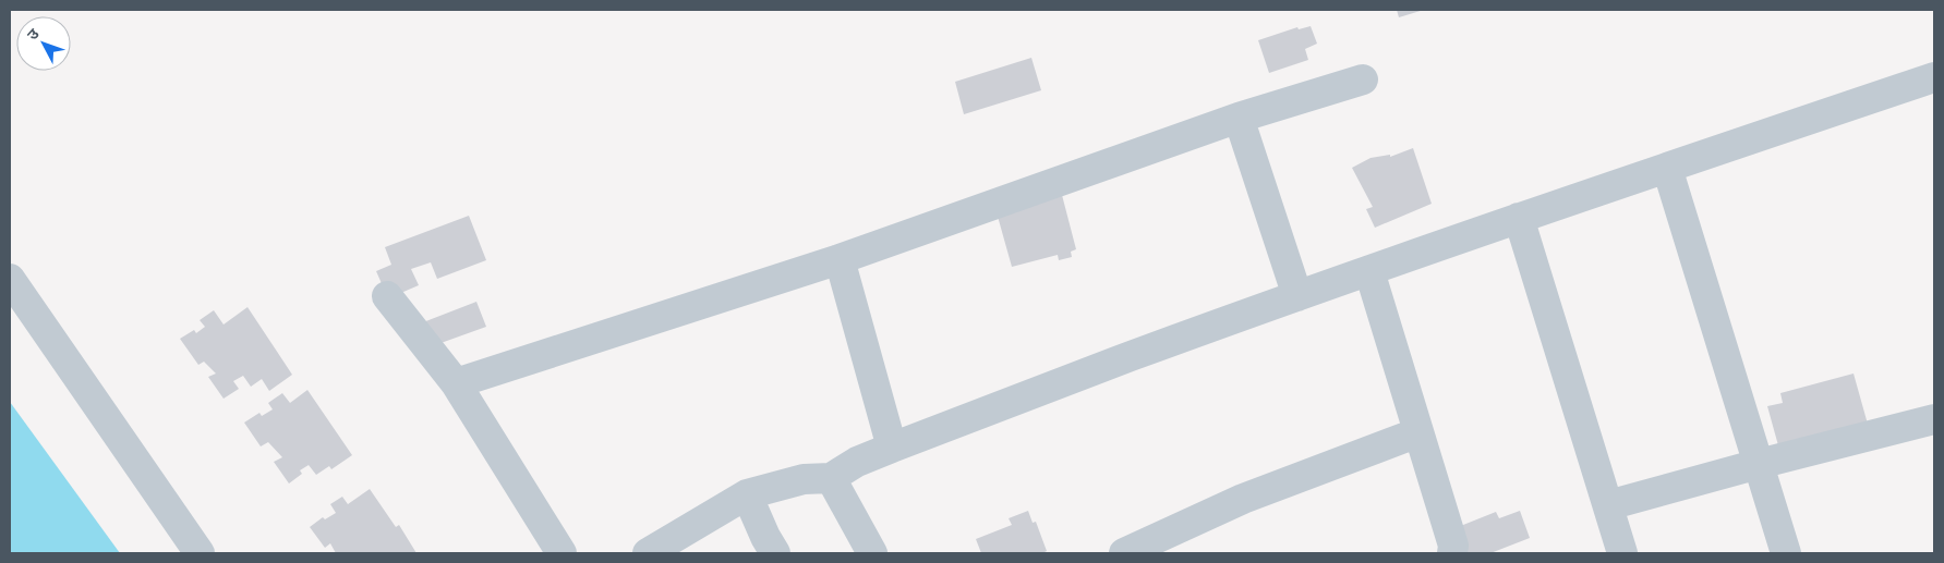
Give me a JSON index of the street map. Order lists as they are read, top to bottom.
{
  "north": "top left"
}
